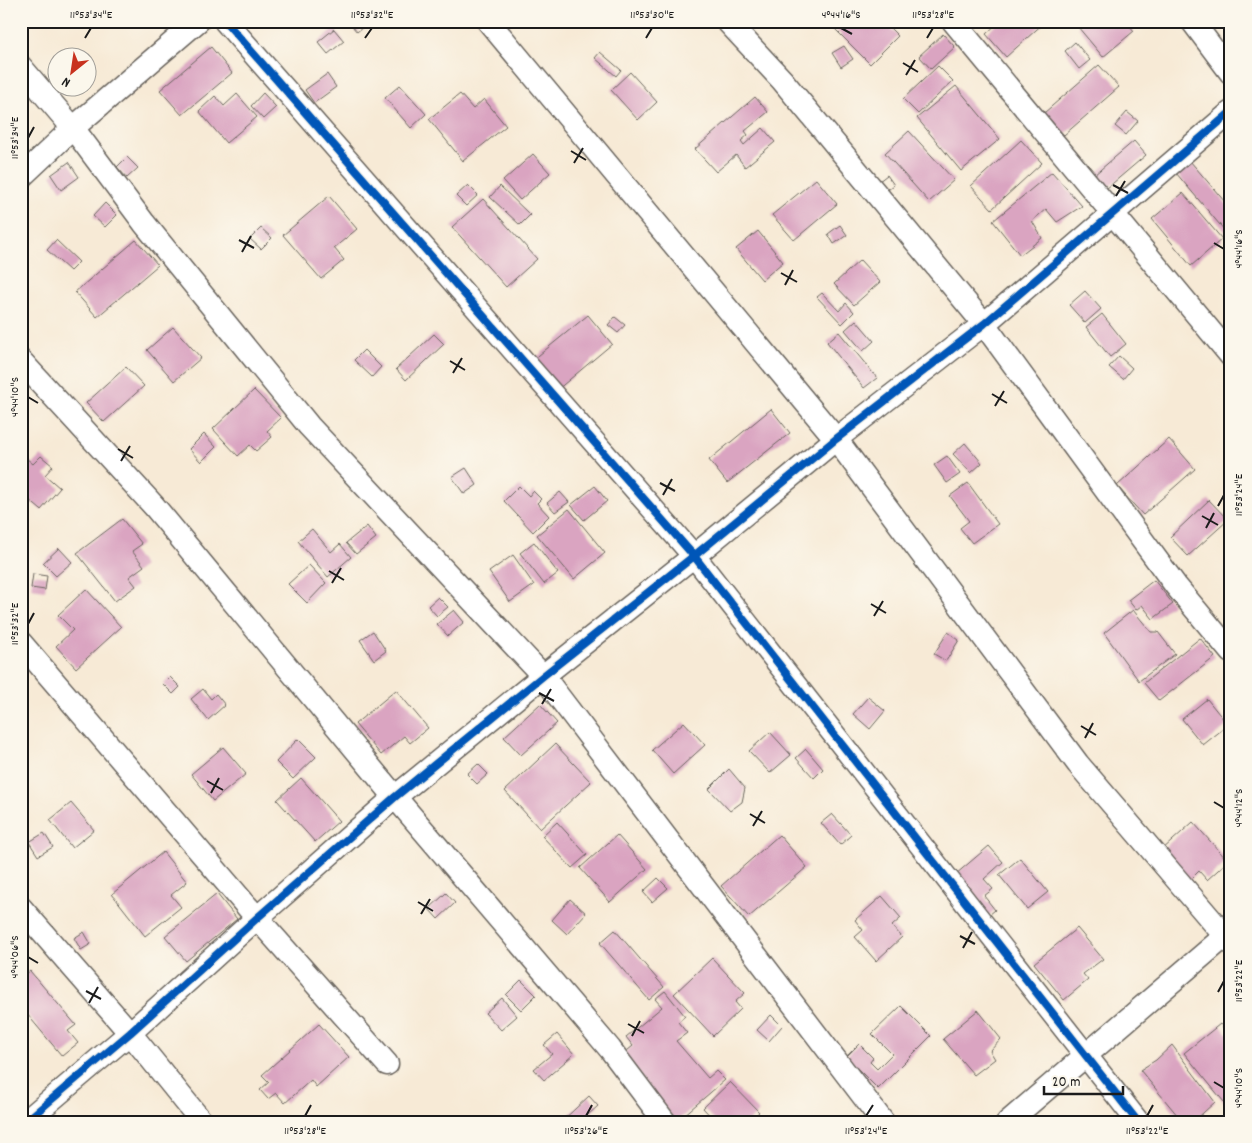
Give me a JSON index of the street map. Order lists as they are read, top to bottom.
{
  "scale_bar": "20 m",
  "north": "bottom left",
  "coordinates": [
    "11°53'34\"E",
    "11°53'32\"E",
    "11°53'30\"E",
    "4°44'16\"S",
    "11°53'28\"E",
    "4°44'10\"S",
    "11°53'24\"E",
    "4°44'12\"S",
    "4°44'06\"S",
    "11°53'22\"E",
    "11°53'26\"E"
  ]
}
